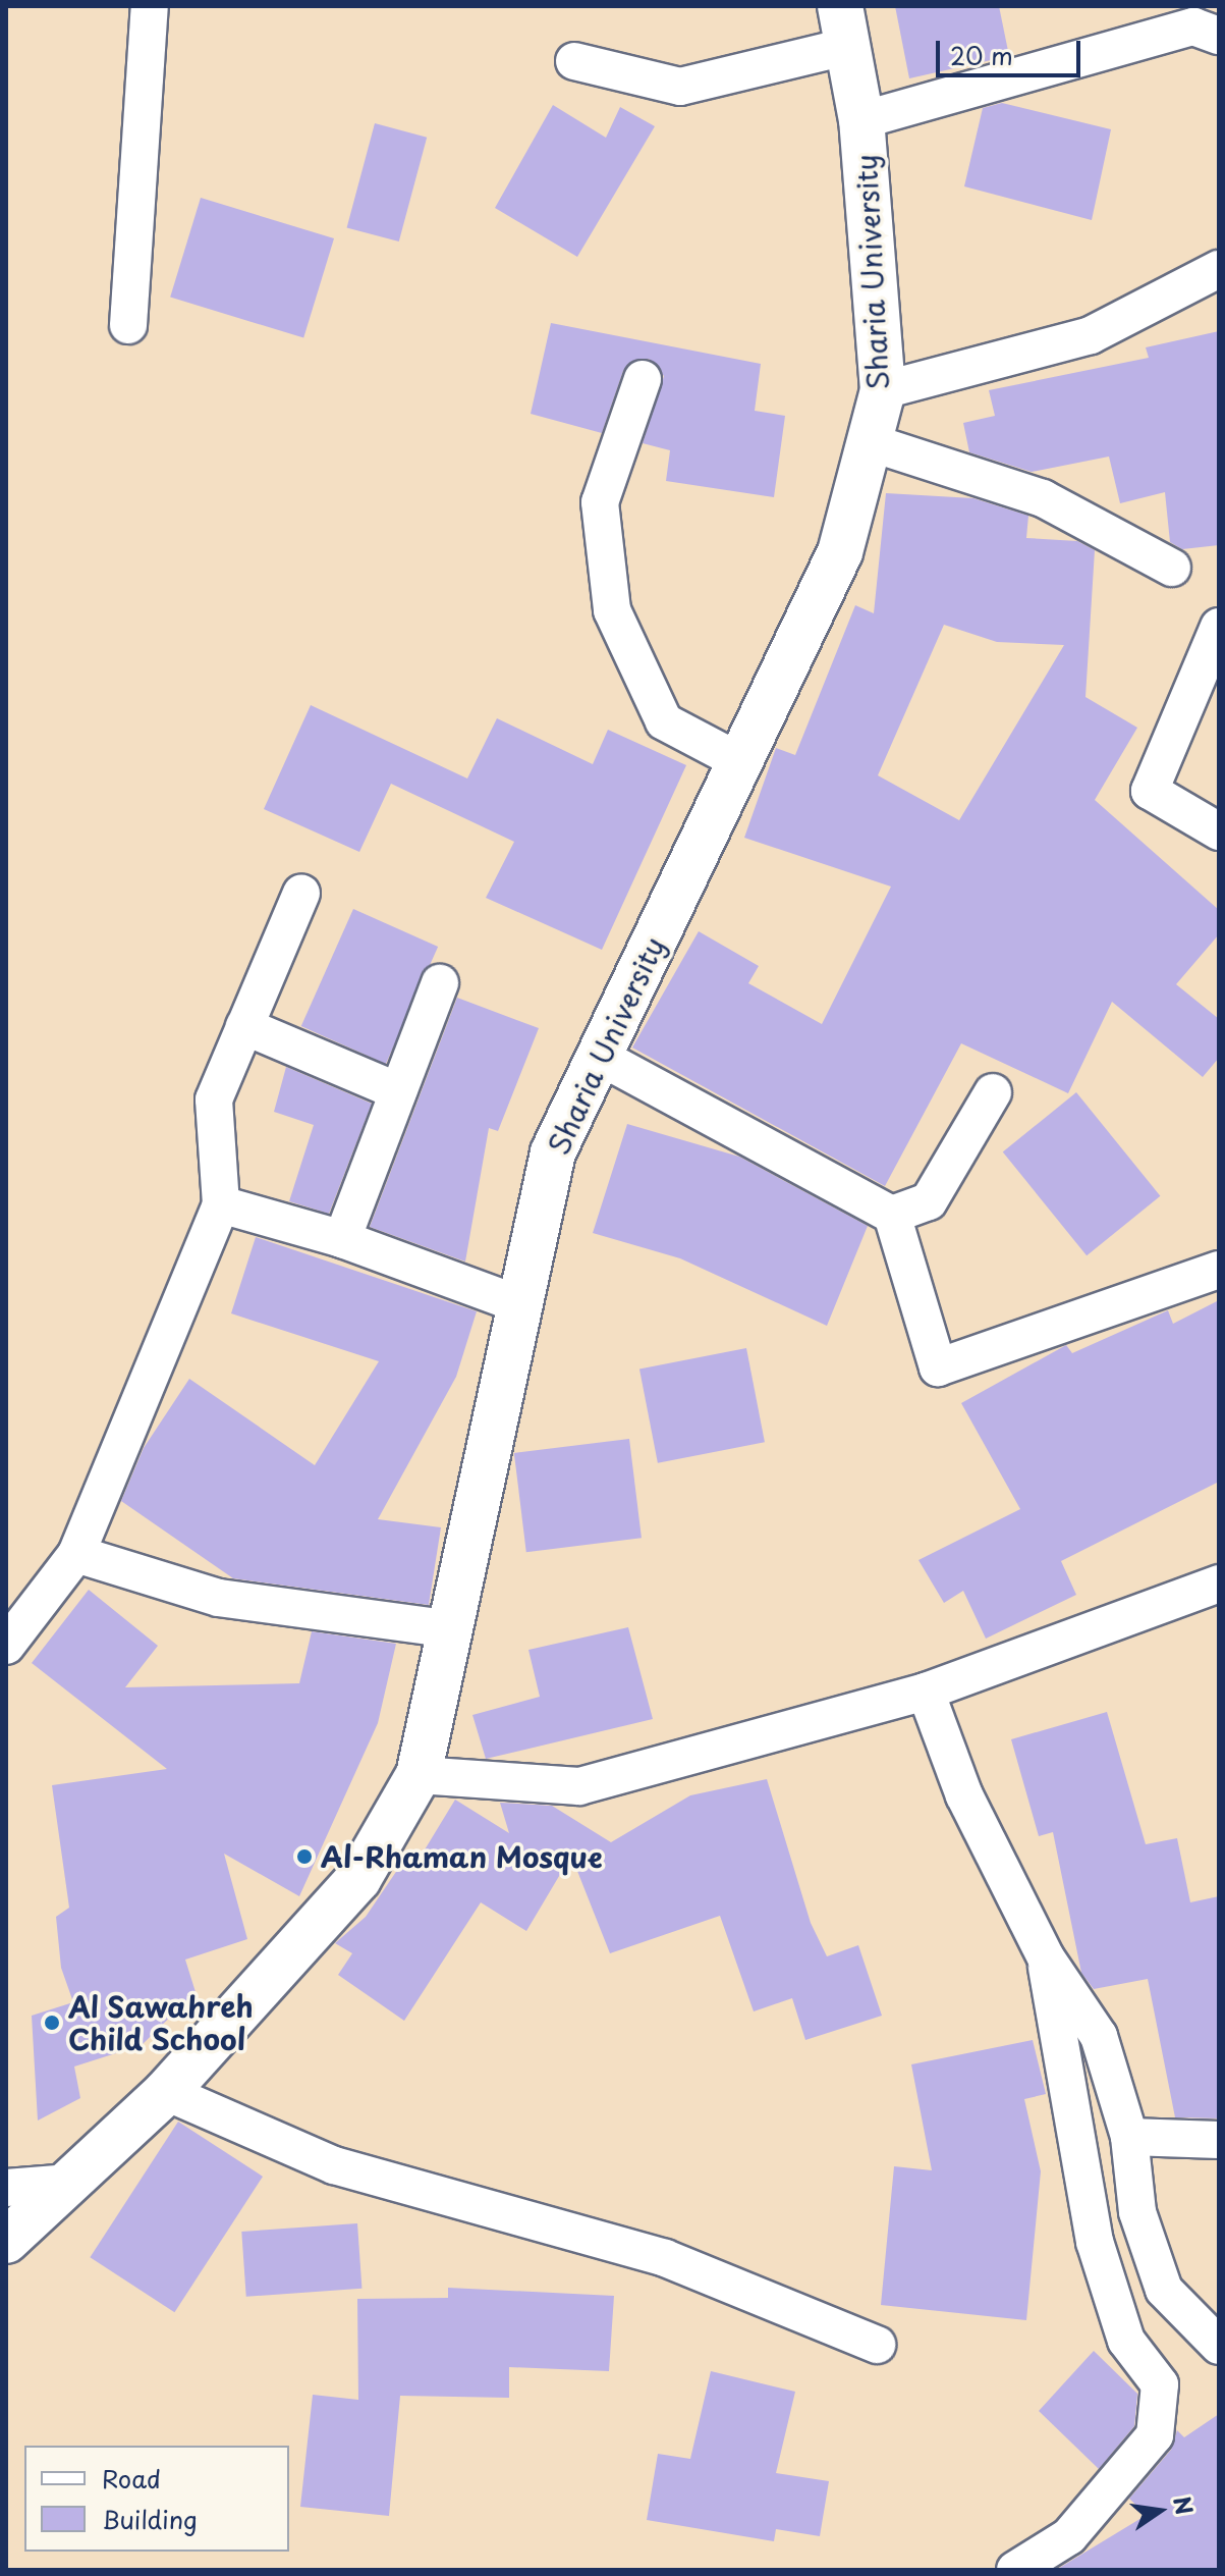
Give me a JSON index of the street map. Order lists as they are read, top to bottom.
{
  "streets": {
    "main road": ["Sharia University"]
  },
  "places": ["Al-Rhaman Mosque", "Al Sawahreh Child School"],
  "legend": ["Road", "Building"],
  "scale_bar": "20 m",
  "north": "right"
}
